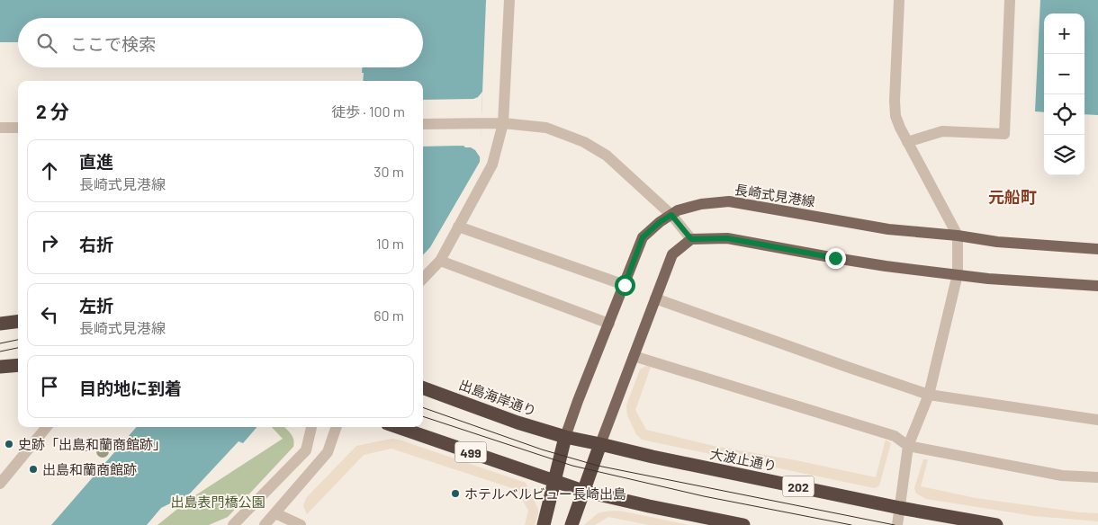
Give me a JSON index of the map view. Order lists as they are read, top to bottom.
{
  "streets": {
    "highway": [
      "出島海岸通り",
      "499",
      "大波止通り",
      "202"
    ],
    "main road": ["長崎式見港線"]
  },
  "crossings": [
    ["長崎式見港線", "出島海岸通り"],
    ["長崎式見港線", "大波止通り"],
    ["出島海岸通り", "大波止通り"]
  ],
  "districts": ["元船町"],
  "parks": ["出島表門橋公園"],
  "places": ["史跡「出島和蘭商館跡」", "出島和蘭商館跡", "ホテルベルビュー長崎出島"],
  "page": {
    "map_buttons": ["+", "−"],
    "search": "ここで検索",
    "heading": ["2 分", "徒歩 · 100 m"],
    "list": [
      ["直進", "長崎式見港線", "30 m"],
      ["右折", "10 m"],
      ["左折", "長崎式見港線", "60 m"],
      "目的地に到着"
    ]
  }
}
